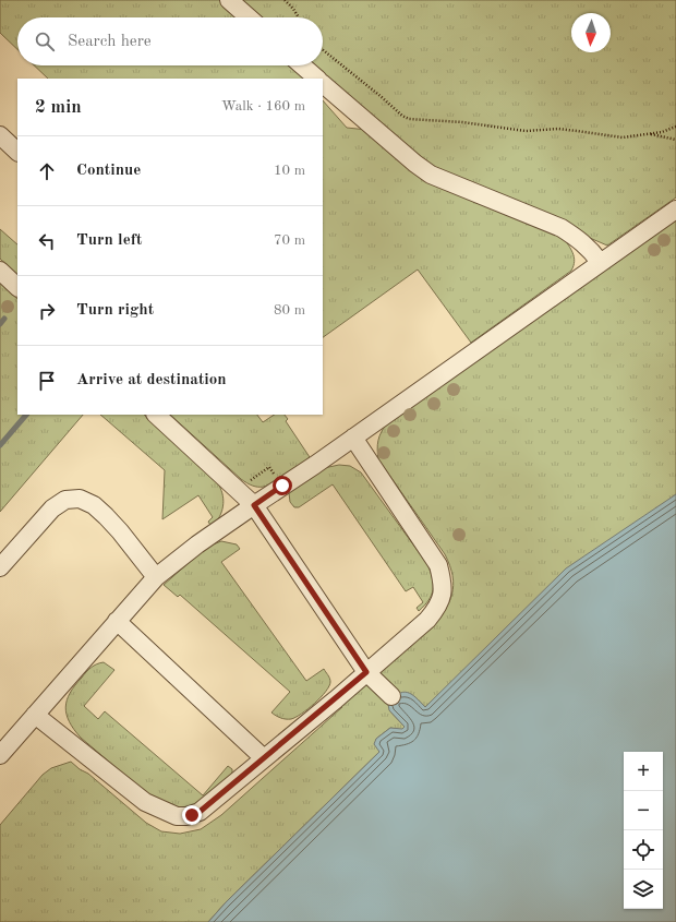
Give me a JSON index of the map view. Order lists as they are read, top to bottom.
{
  "north": "bottom",
  "page": {
    "search": "Search here",
    "heading": ["2 min", "Walk · 160 m"],
    "list": [
      ["Continue", "10 m"],
      ["Turn left", "70 m"],
      ["Turn right", "80 m"],
      "Arrive at destination"
    ],
    "map_buttons": ["+", "−"]
  }
}
